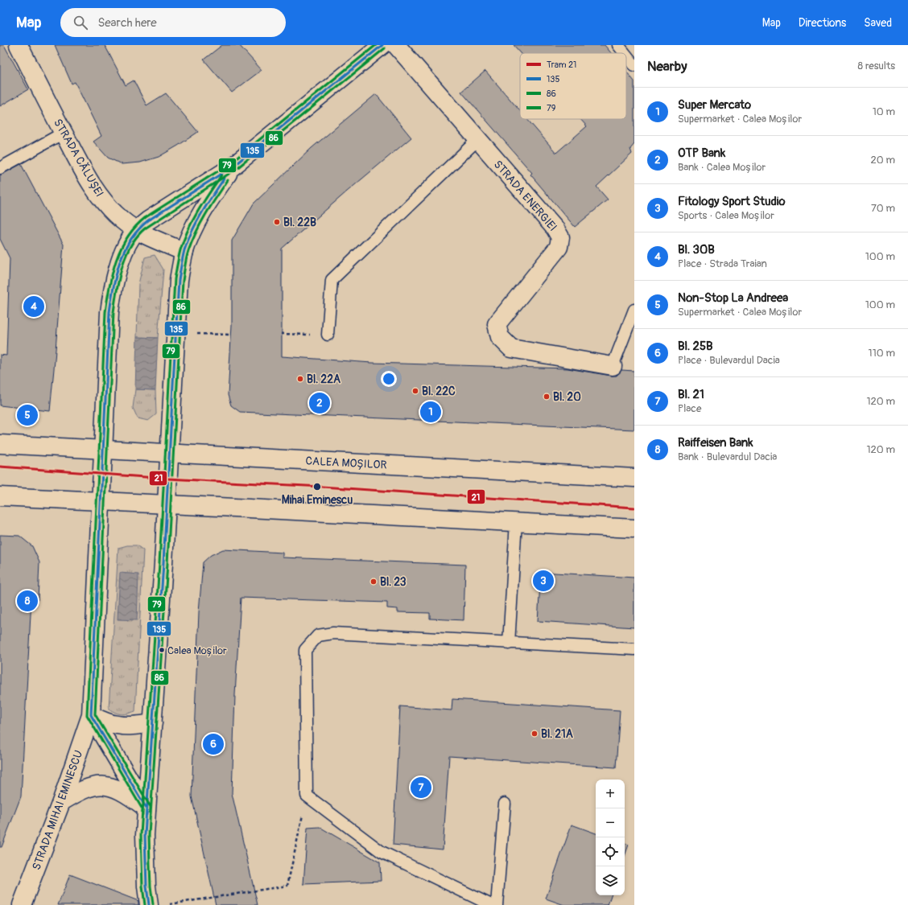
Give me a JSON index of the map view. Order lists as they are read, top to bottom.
{
  "streets": {
    "main road": [
      "STRADA CĂLUȘEI",
      "STRADA ENERGIEI",
      "CALEA MOȘILOR",
      "STRADA MIHAI EMINESCU"
    ]
  },
  "crossings": [
    ["STRADA CĂLUȘEI", "STRADA MIHAI EMINESCU"],
    ["CALEA MOȘILOR", "STRADA MIHAI EMINESCU"]
  ],
  "places": [
    "Bl. 22B",
    "Bl. 22A",
    "Bl. 22C",
    "Bl. 20",
    "Mihai Eminescu",
    "Bl. 23",
    "Calea Moșilor",
    "Bl. 21A"
  ],
  "lines": [
    "transit line 135",
    "transit line 79",
    "transit line 86",
    "tram line 21"
  ],
  "legend": [
    "Tram 21",
    "135",
    "86",
    "79"
  ],
  "page": {
    "header": "Map",
    "search": "Search here",
    "nav": ["Map", "Directions", "Saved"],
    "heading": ["Nearby", "8 results"],
    "list": [
      {
        "mark": "1",
        "name": "Super Mercato",
        "note": "Supermarket · Calea Moșilor",
        "value": "10 m"
      },
      {
        "mark": "2",
        "name": "OTP Bank",
        "note": "Bank · Calea Moșilor",
        "value": "20 m"
      },
      {
        "mark": "3",
        "name": "Fitology Sport Studio",
        "note": "Sports · Calea Moșilor",
        "value": "70 m"
      },
      {
        "mark": "4",
        "name": "Bl. 30B",
        "note": "Place · Strada Traian",
        "value": "100 m"
      },
      {
        "mark": "5",
        "name": "Non-Stop La Andreea",
        "note": "Supermarket · Calea Moșilor",
        "value": "100 m"
      },
      {
        "mark": "6",
        "name": "Bl. 25B",
        "note": "Place · Bulevardul Dacia",
        "value": "110 m"
      },
      {
        "mark": "7",
        "name": "Bl. 21",
        "note": "Place",
        "value": "120 m"
      },
      {
        "mark": "8",
        "name": "Raiffeisen Bank",
        "note": "Bank · Bulevardul Dacia",
        "value": "120 m"
      }
    ],
    "pins": [
      "4",
      "2",
      "1",
      "5",
      "3",
      "8",
      "6",
      "7"
    ],
    "map_buttons": ["+", "−"]
  }
}
